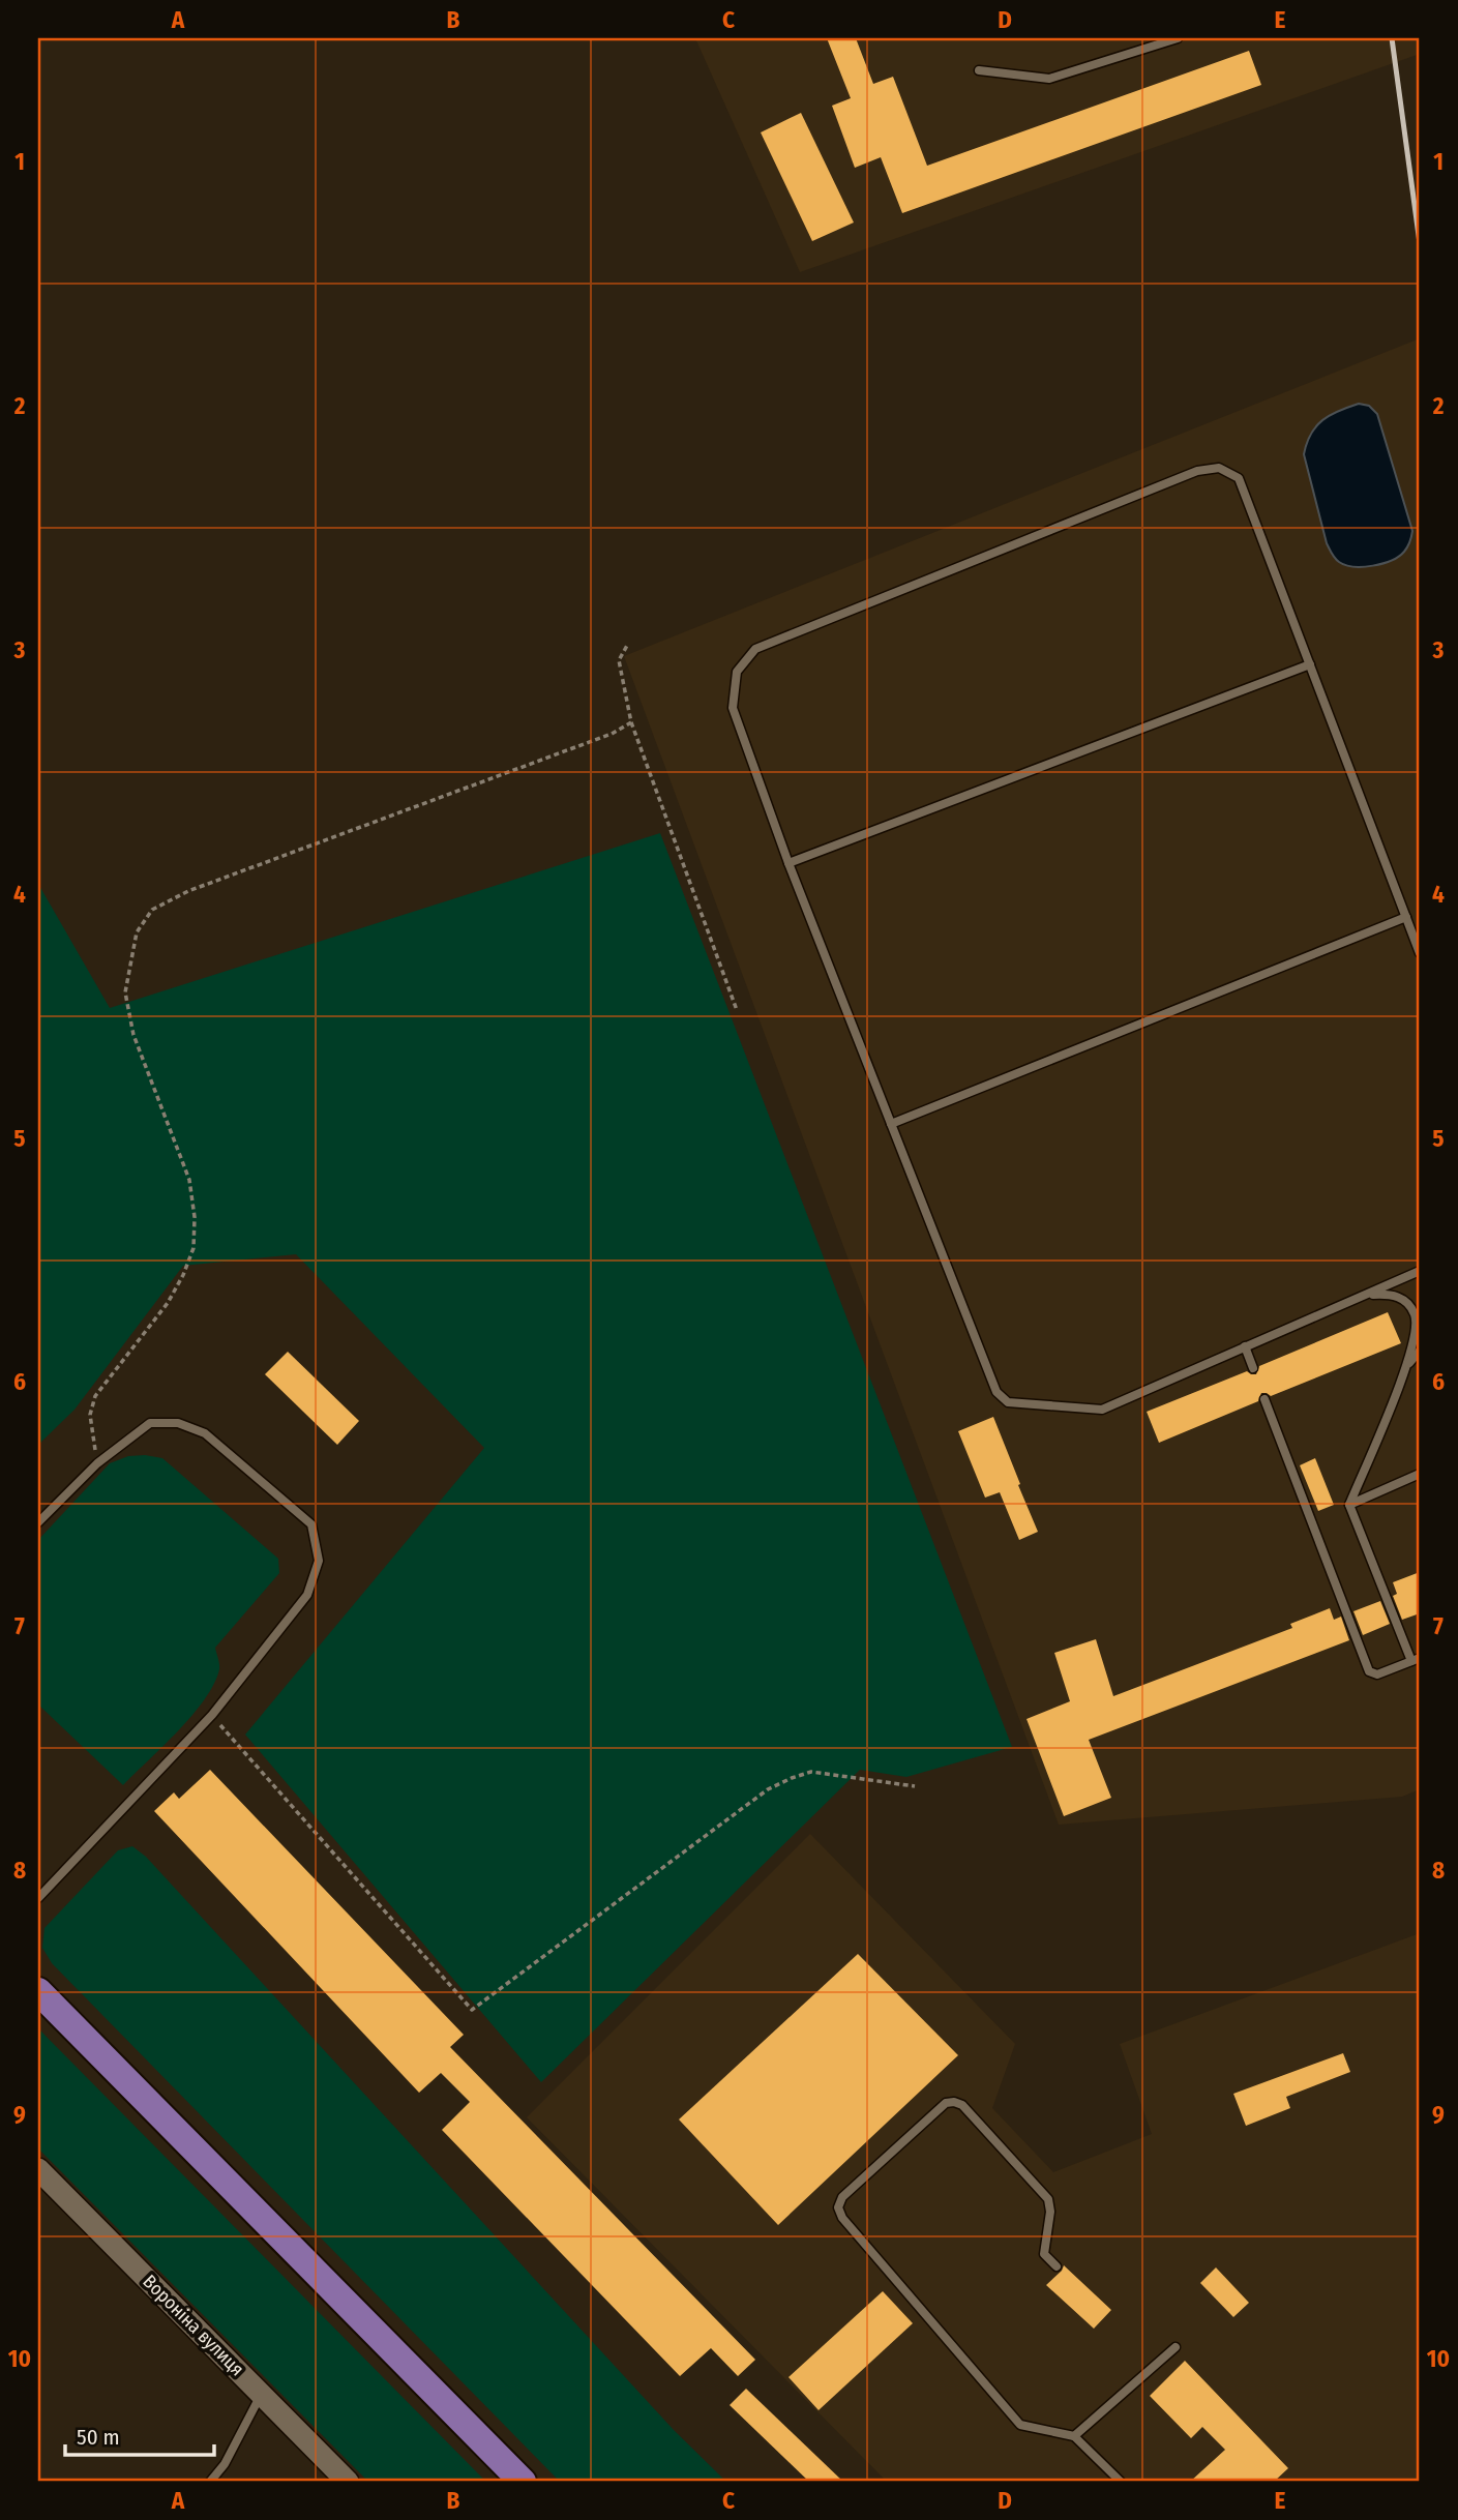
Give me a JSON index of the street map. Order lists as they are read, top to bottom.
{
  "streets": {
    "street": ["Вороніна вулиця"]
  },
  "scale_bar": "50 m",
  "grid": {
    "columns": [
      "A",
      "B",
      "C",
      "D",
      "E"
    ],
    "rows": [
      "1",
      "2",
      "3",
      "4",
      "5",
      "6",
      "7",
      "8",
      "9",
      "10"
    ]
  }
}
